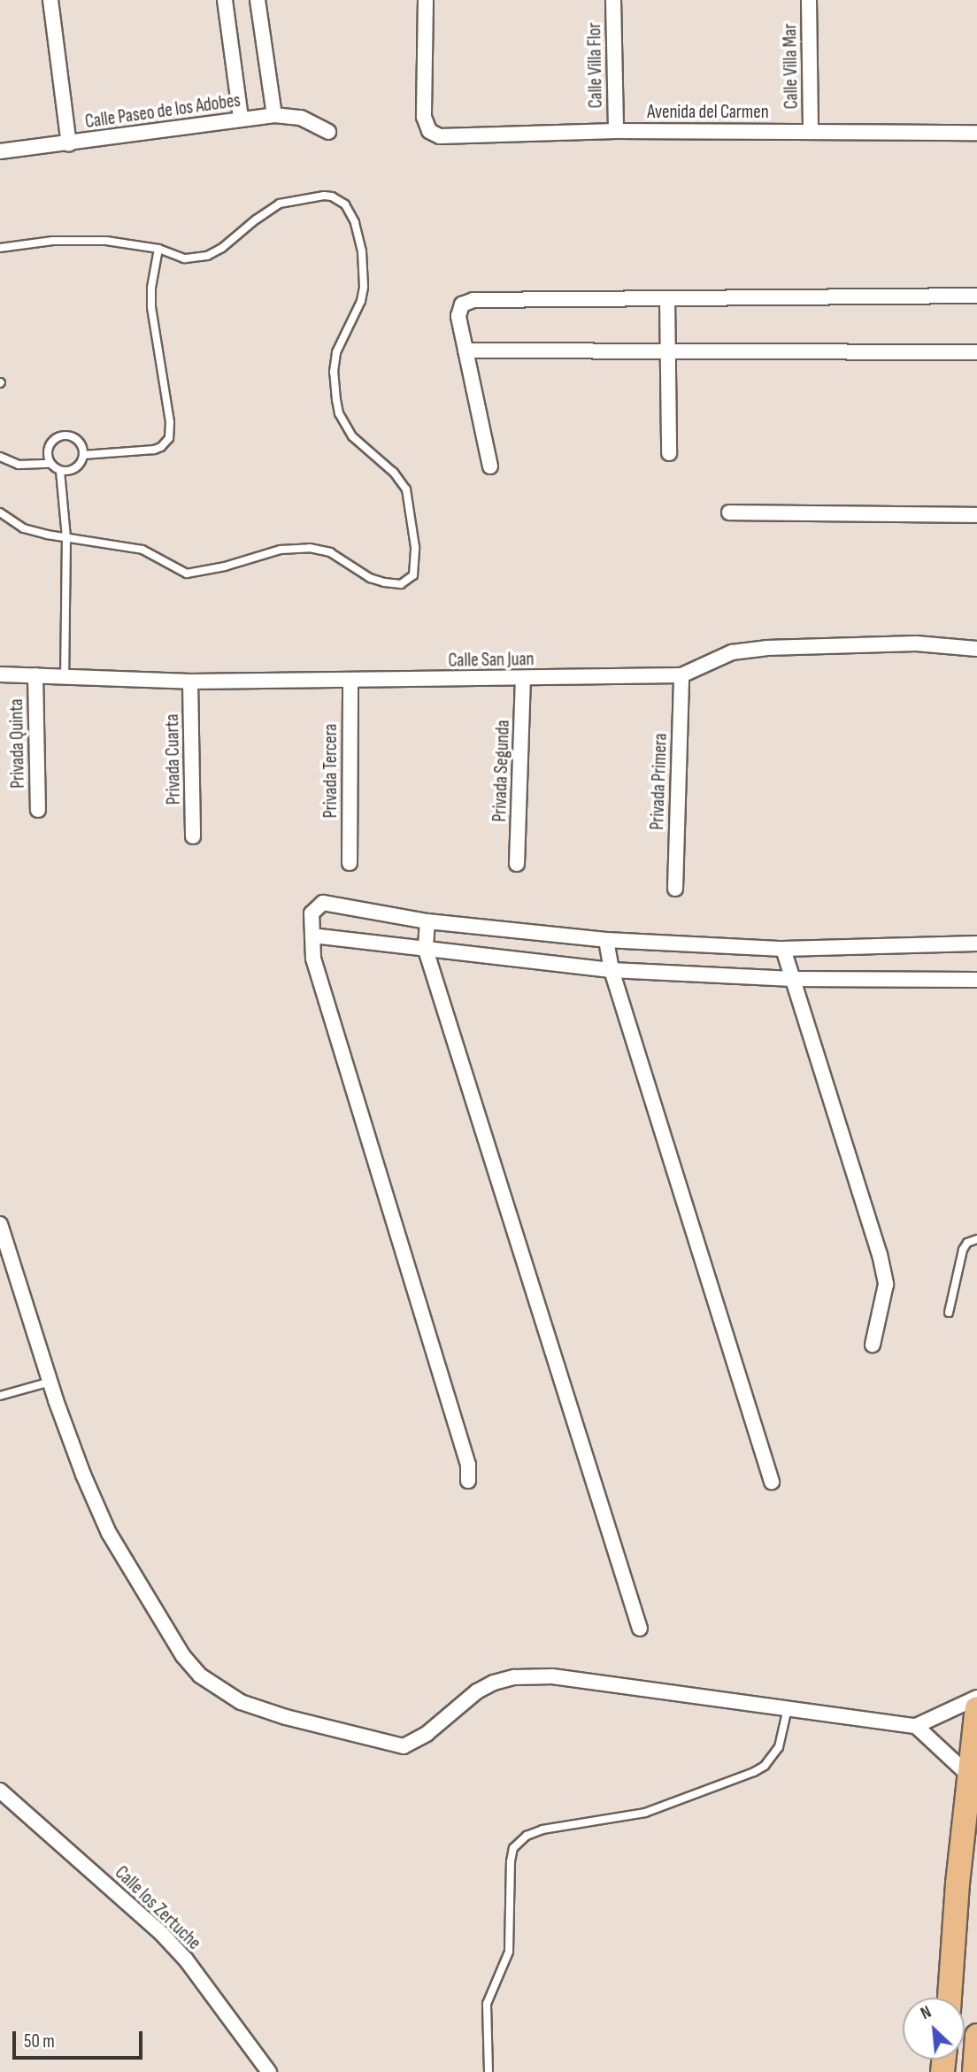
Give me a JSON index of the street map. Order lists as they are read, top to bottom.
{
  "streets": {
    "street": [
      "Calle Villa Flor",
      "Calle Villa Mar",
      "Calle Paseo de los Adobes",
      "Avenida del Carmen",
      "Calle San Juan",
      "Privada Quinta",
      "Privada Cuarta",
      "Privada Tercera",
      "Privada Segunda",
      "Privada Primera",
      "Calle los Zertuche"
    ]
  },
  "crossings": [
    ["Calle Villa Flor", "Avenida del Carmen"],
    ["Calle Villa Mar", "Avenida del Carmen"],
    ["Calle San Juan", "Privada Quinta"],
    ["Calle San Juan", "Privada Cuarta"],
    ["Calle San Juan", "Privada Tercera"],
    ["Calle San Juan", "Privada Segunda"],
    ["Calle San Juan", "Privada Primera"]
  ],
  "scale_bar": "50 m",
  "north": "top left"
}
